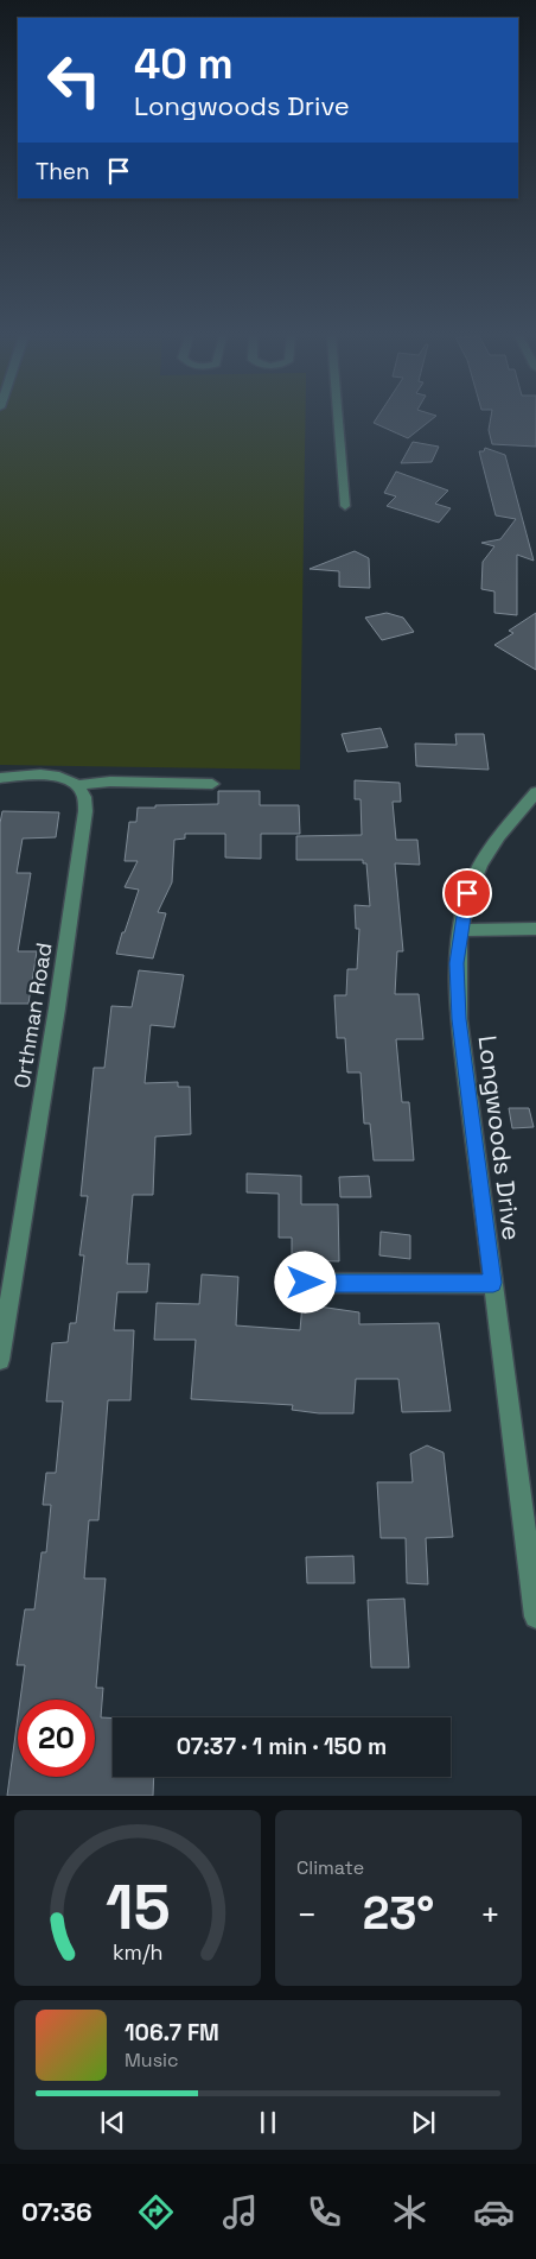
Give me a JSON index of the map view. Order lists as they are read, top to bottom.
{
  "streets": {
    "street": ["Orthman Road", "Longwoods Drive"]
  },
  "page": {
    "turn": ["40 m", "Longwoods Drive"],
    "then": "Then",
    "limit": "20",
    "trip": "07:37 · 1 min · 150 m",
    "tile": "Climate",
    "heat": ["−", "23°", "+"],
    "song": ["106.7 FM", "Music"],
    "tabs": "07:36",
    "gauge": ["15", "km/h"]
  }
}
